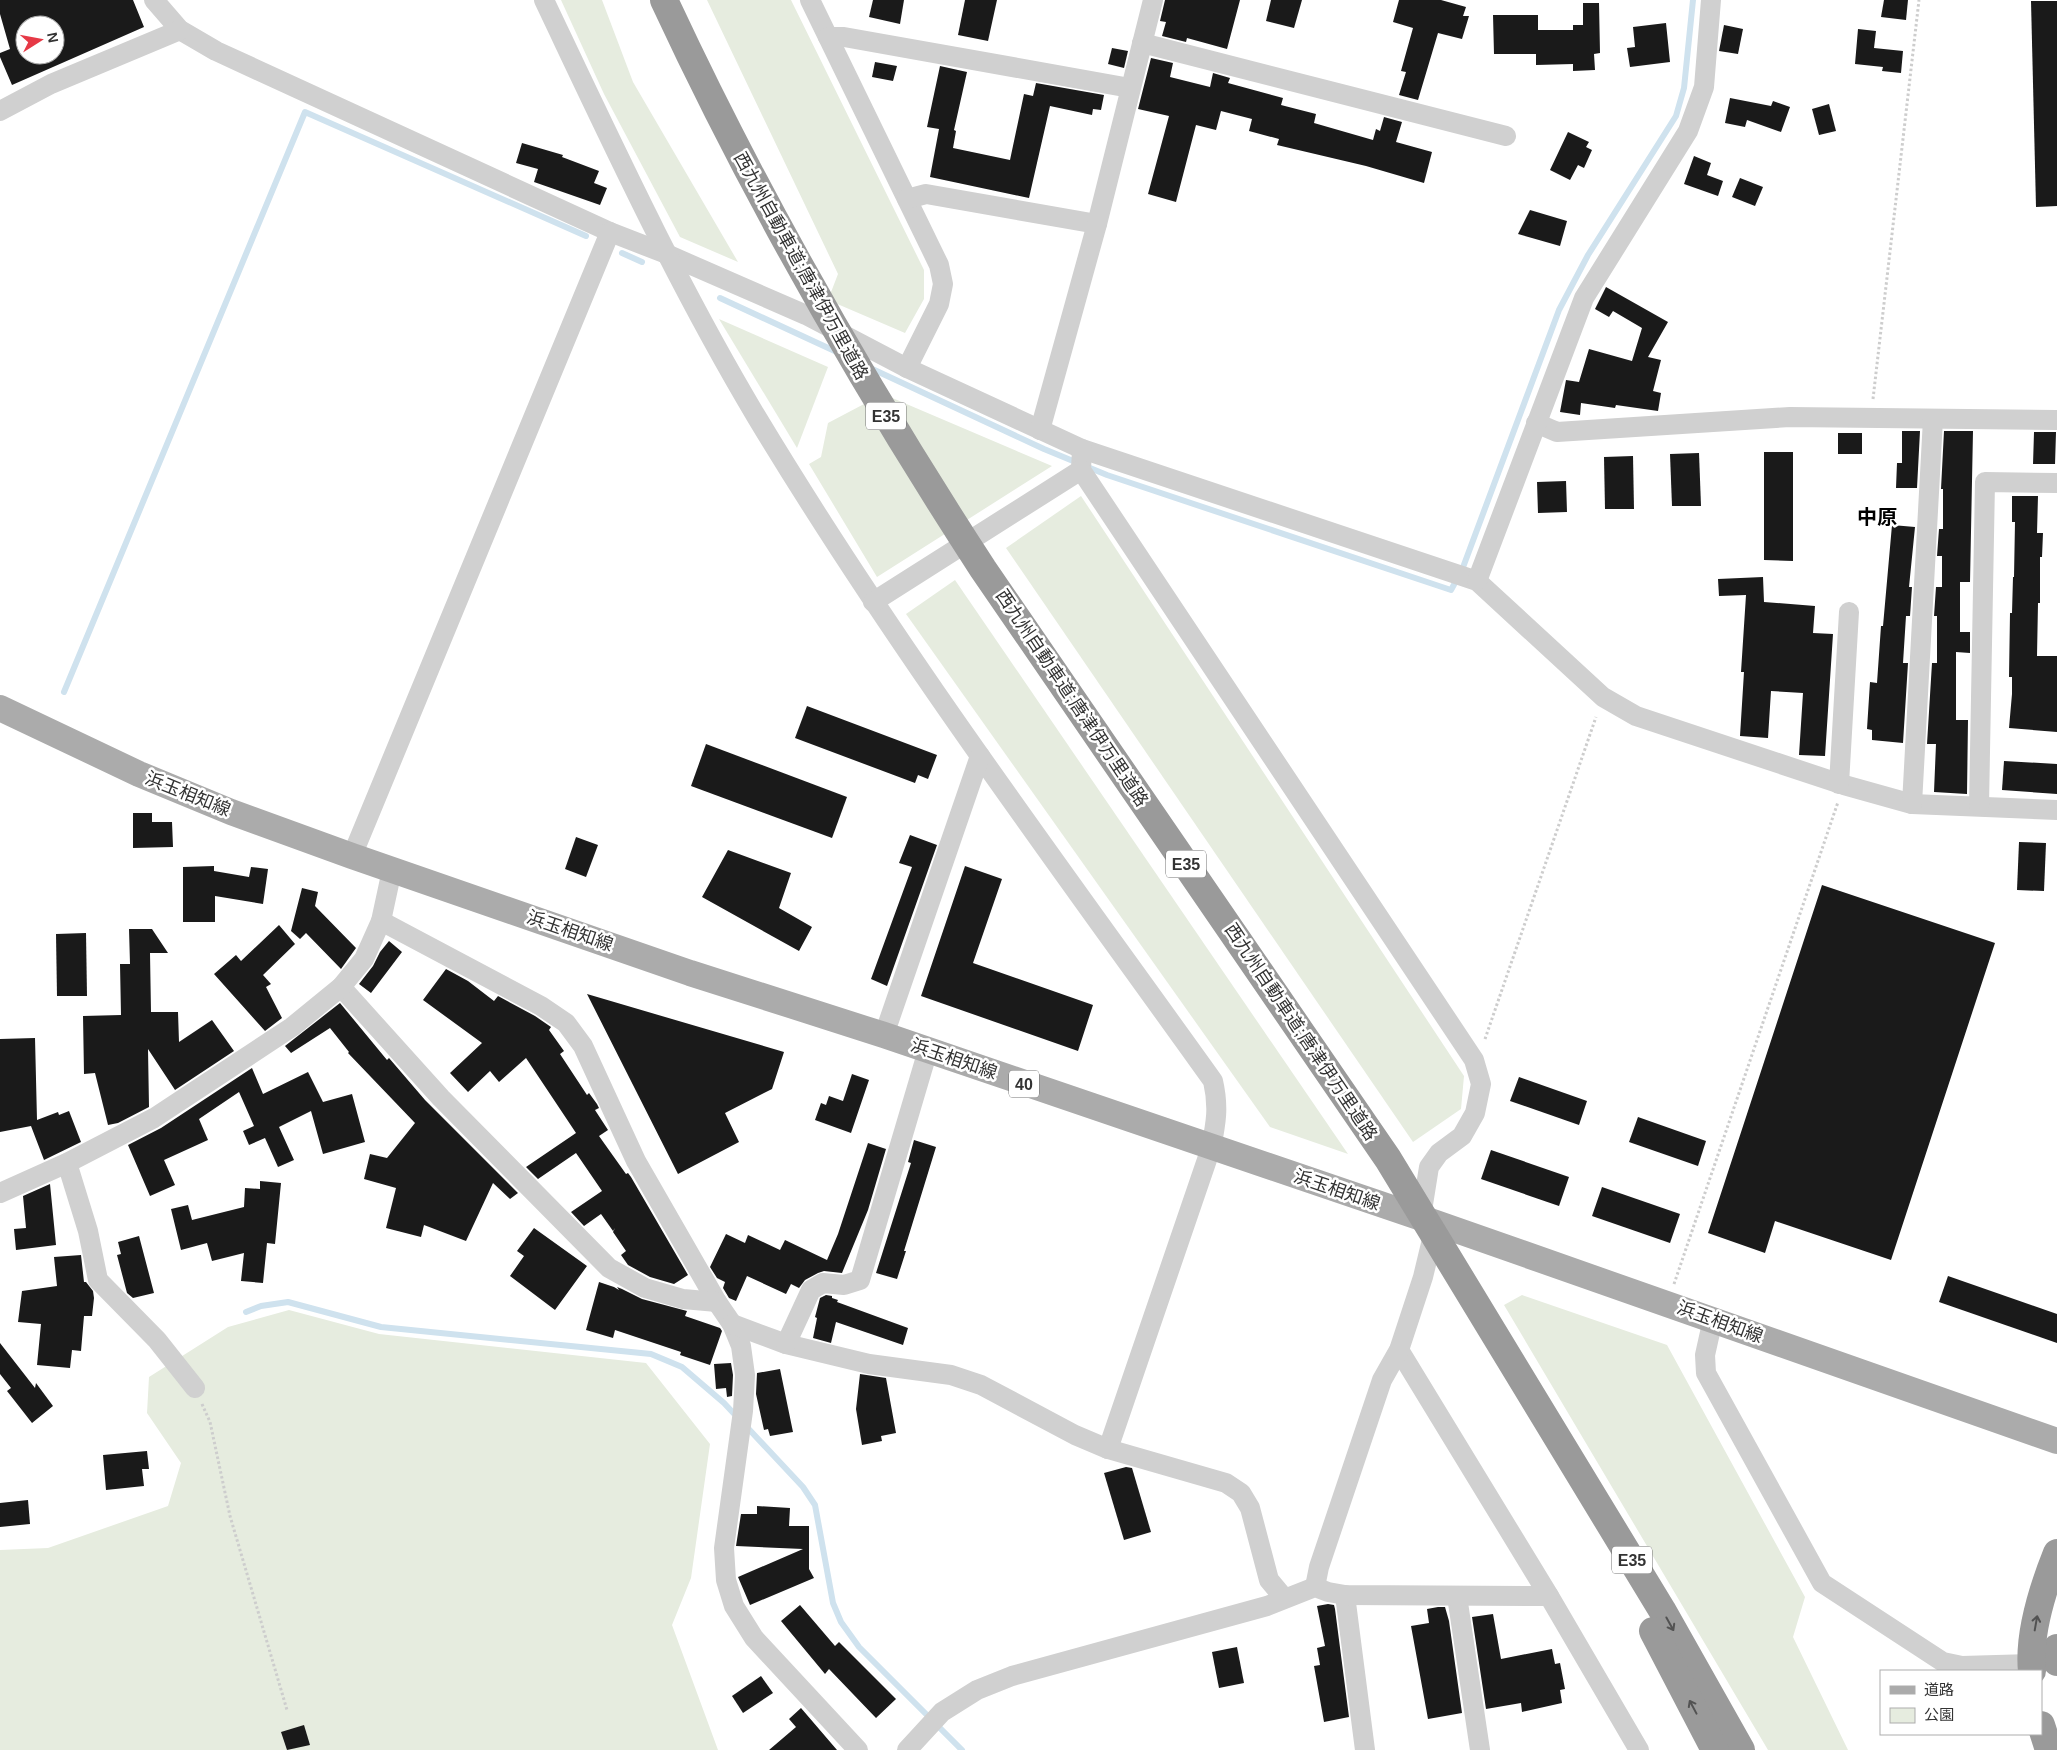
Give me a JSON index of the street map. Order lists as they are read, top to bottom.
{
  "streets": {
    "highway": ["西九州自動車道;唐津伊万里道路", "E35"],
    "main road": ["浜玉相知線", "40"]
  },
  "districts": ["中原"],
  "legend": ["道路", "公園"],
  "north": "right"
}
